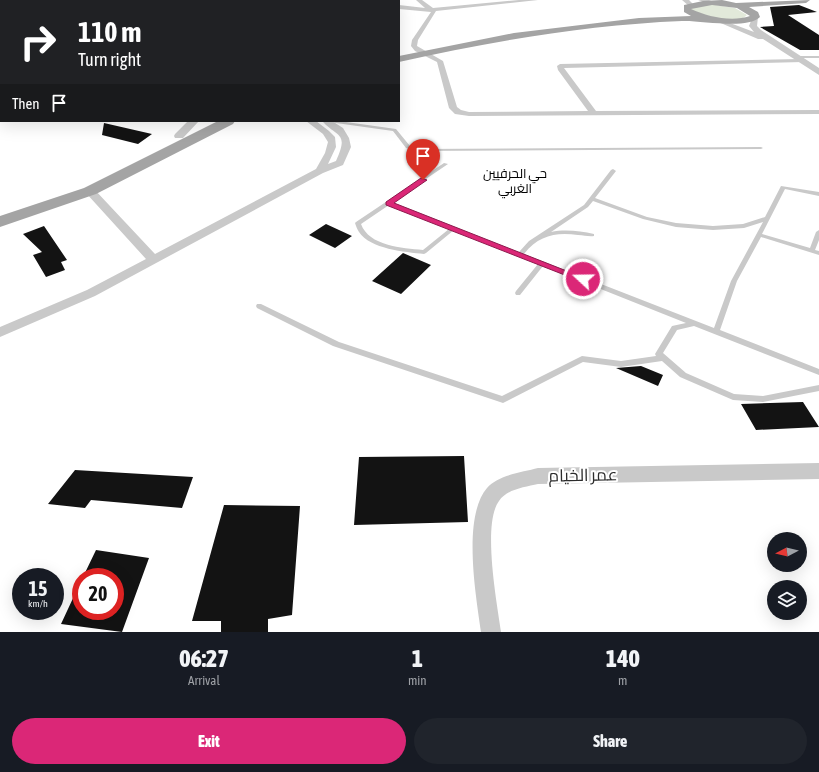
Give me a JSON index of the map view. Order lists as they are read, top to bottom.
{
  "streets": {
    "street": ["عمر الخيام"]
  },
  "districts": ["حي الحرفيين الغربي"],
  "north": "left",
  "page": {
    "turn": ["110 m", "Turn right"],
    "then": "Then",
    "speed": "15 km/h",
    "limit": "20",
    "eta": [
      "06:27",
      "Arrival",
      "1",
      "min",
      "140",
      "m"
    ],
    "buttons": ["Exit", "Share"]
  }
}
